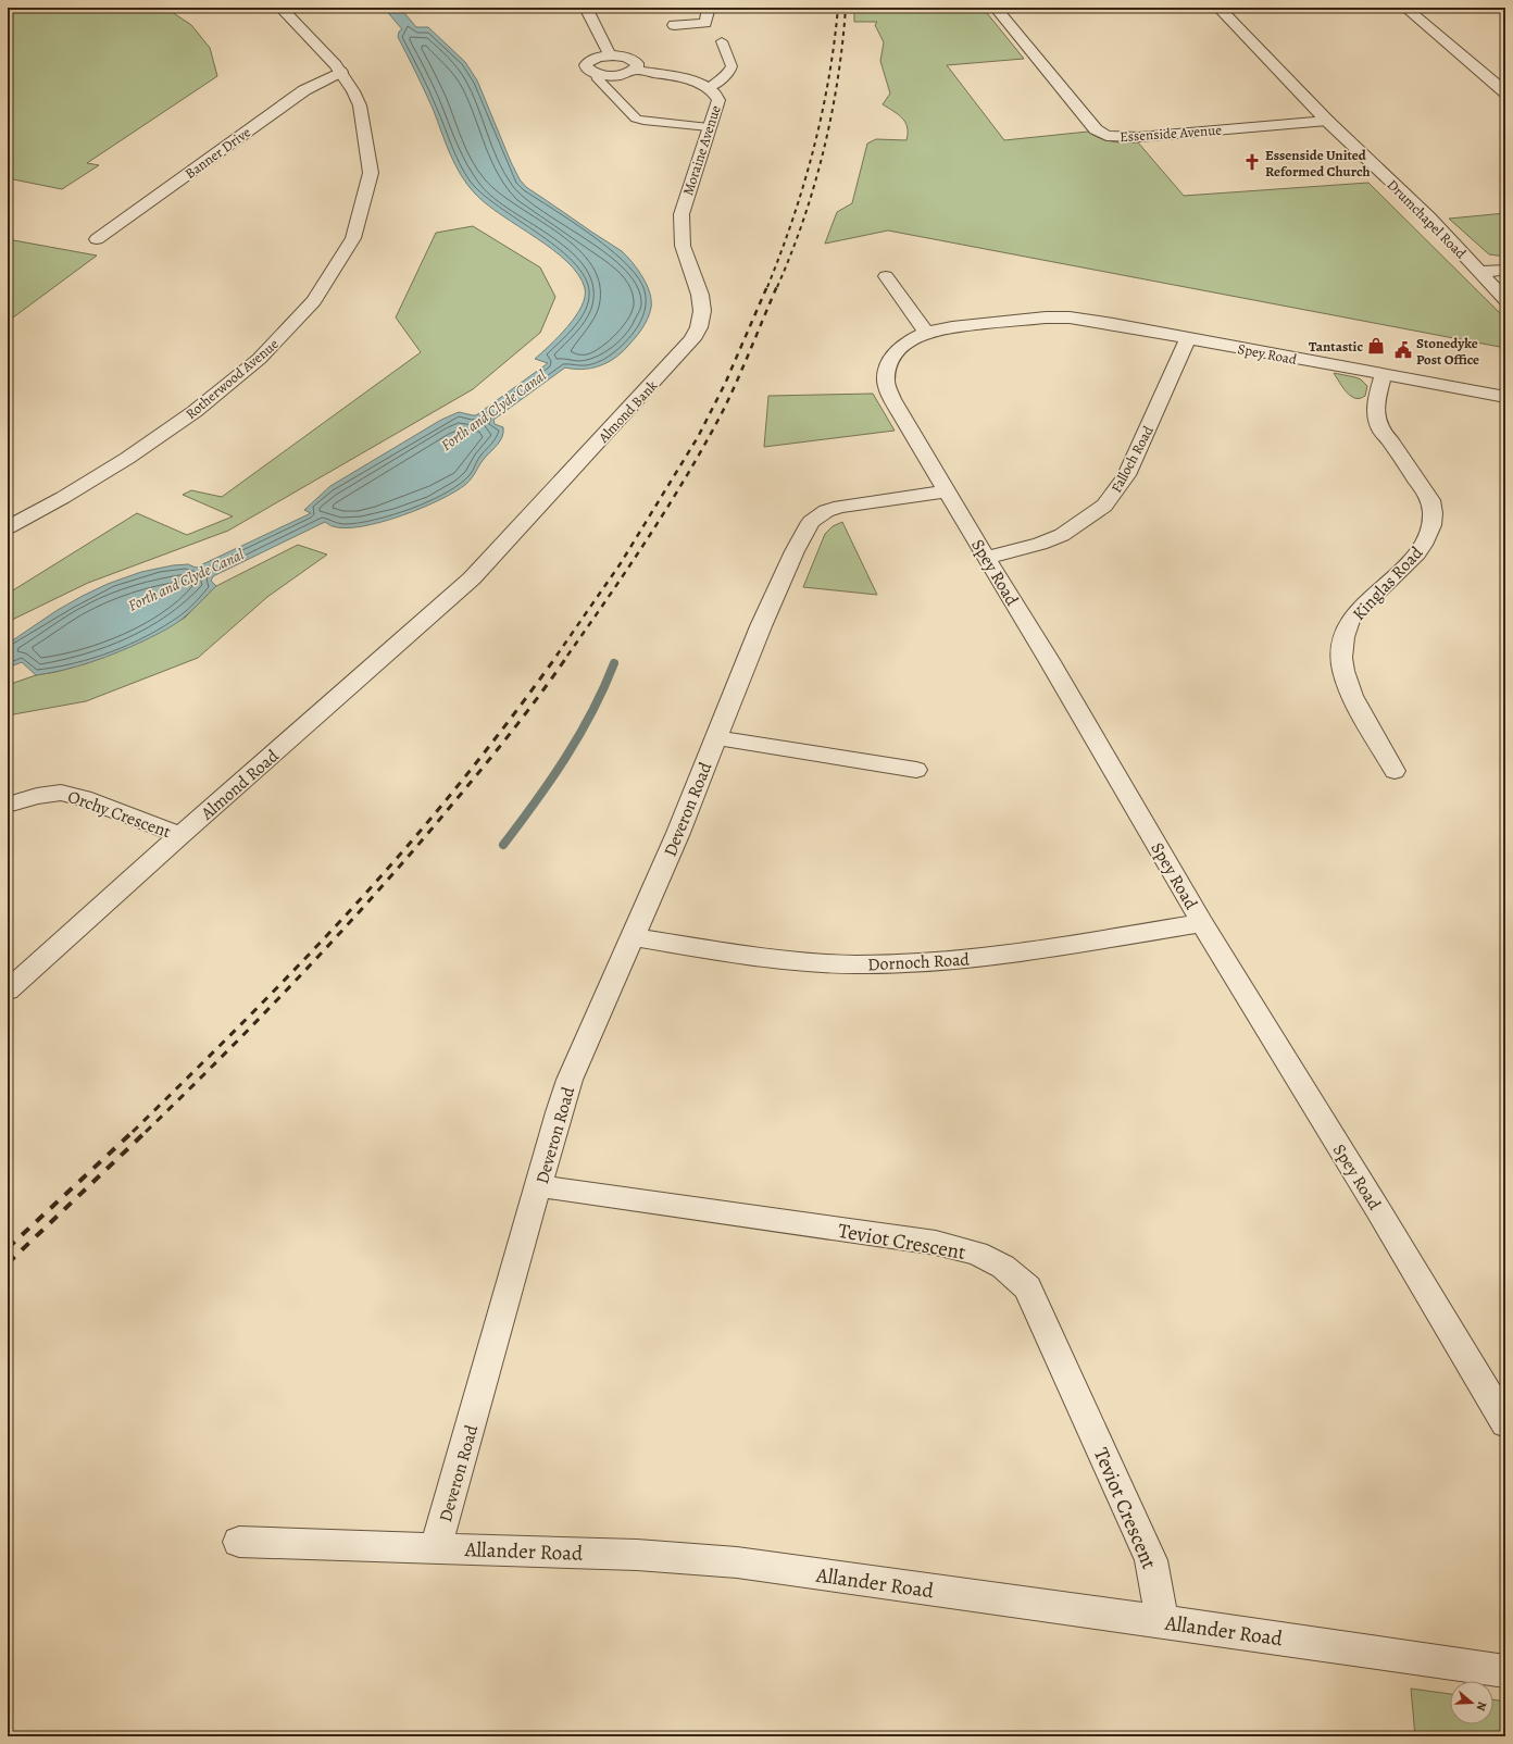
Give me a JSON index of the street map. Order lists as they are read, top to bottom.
{
  "streets": {
    "street": [
      "Essenside Avenue",
      "Moraine Avenue",
      "Banner Drive",
      "Drumchapel Road",
      "Spey Road",
      "Rotherwood Avenue",
      "Almond Bank",
      "Falloch Road",
      "Kinglas Road",
      "Almond Road",
      "Deveron Road",
      "Orchy Crescent",
      "Dornoch Road",
      "Teviot Crescent",
      "Allander Road"
    ]
  },
  "crossings": [
    ["Essenside Avenue", "Drumchapel Road"],
    ["Moraine Avenue", "Almond Bank"],
    ["Banner Drive", "Rotherwood Avenue"],
    ["Spey Road", "Falloch Road"],
    ["Spey Road", "Kinglas Road"],
    ["Spey Road", "Deveron Road"],
    ["Spey Road", "Dornoch Road"],
    ["Almond Bank", "Almond Road"],
    ["Almond Road", "Orchy Crescent"],
    ["Deveron Road", "Dornoch Road"],
    ["Deveron Road", "Teviot Crescent"],
    ["Deveron Road", "Allander Road"],
    ["Teviot Crescent", "Allander Road"]
  ],
  "water": ["Forth and Clyde Canal"],
  "places": {
    "church": ["Essenside United Reformed Church"],
    "shop": ["Tantastic"],
    "public building": ["Stonedyke Post Office"]
  },
  "north": "right"
}
